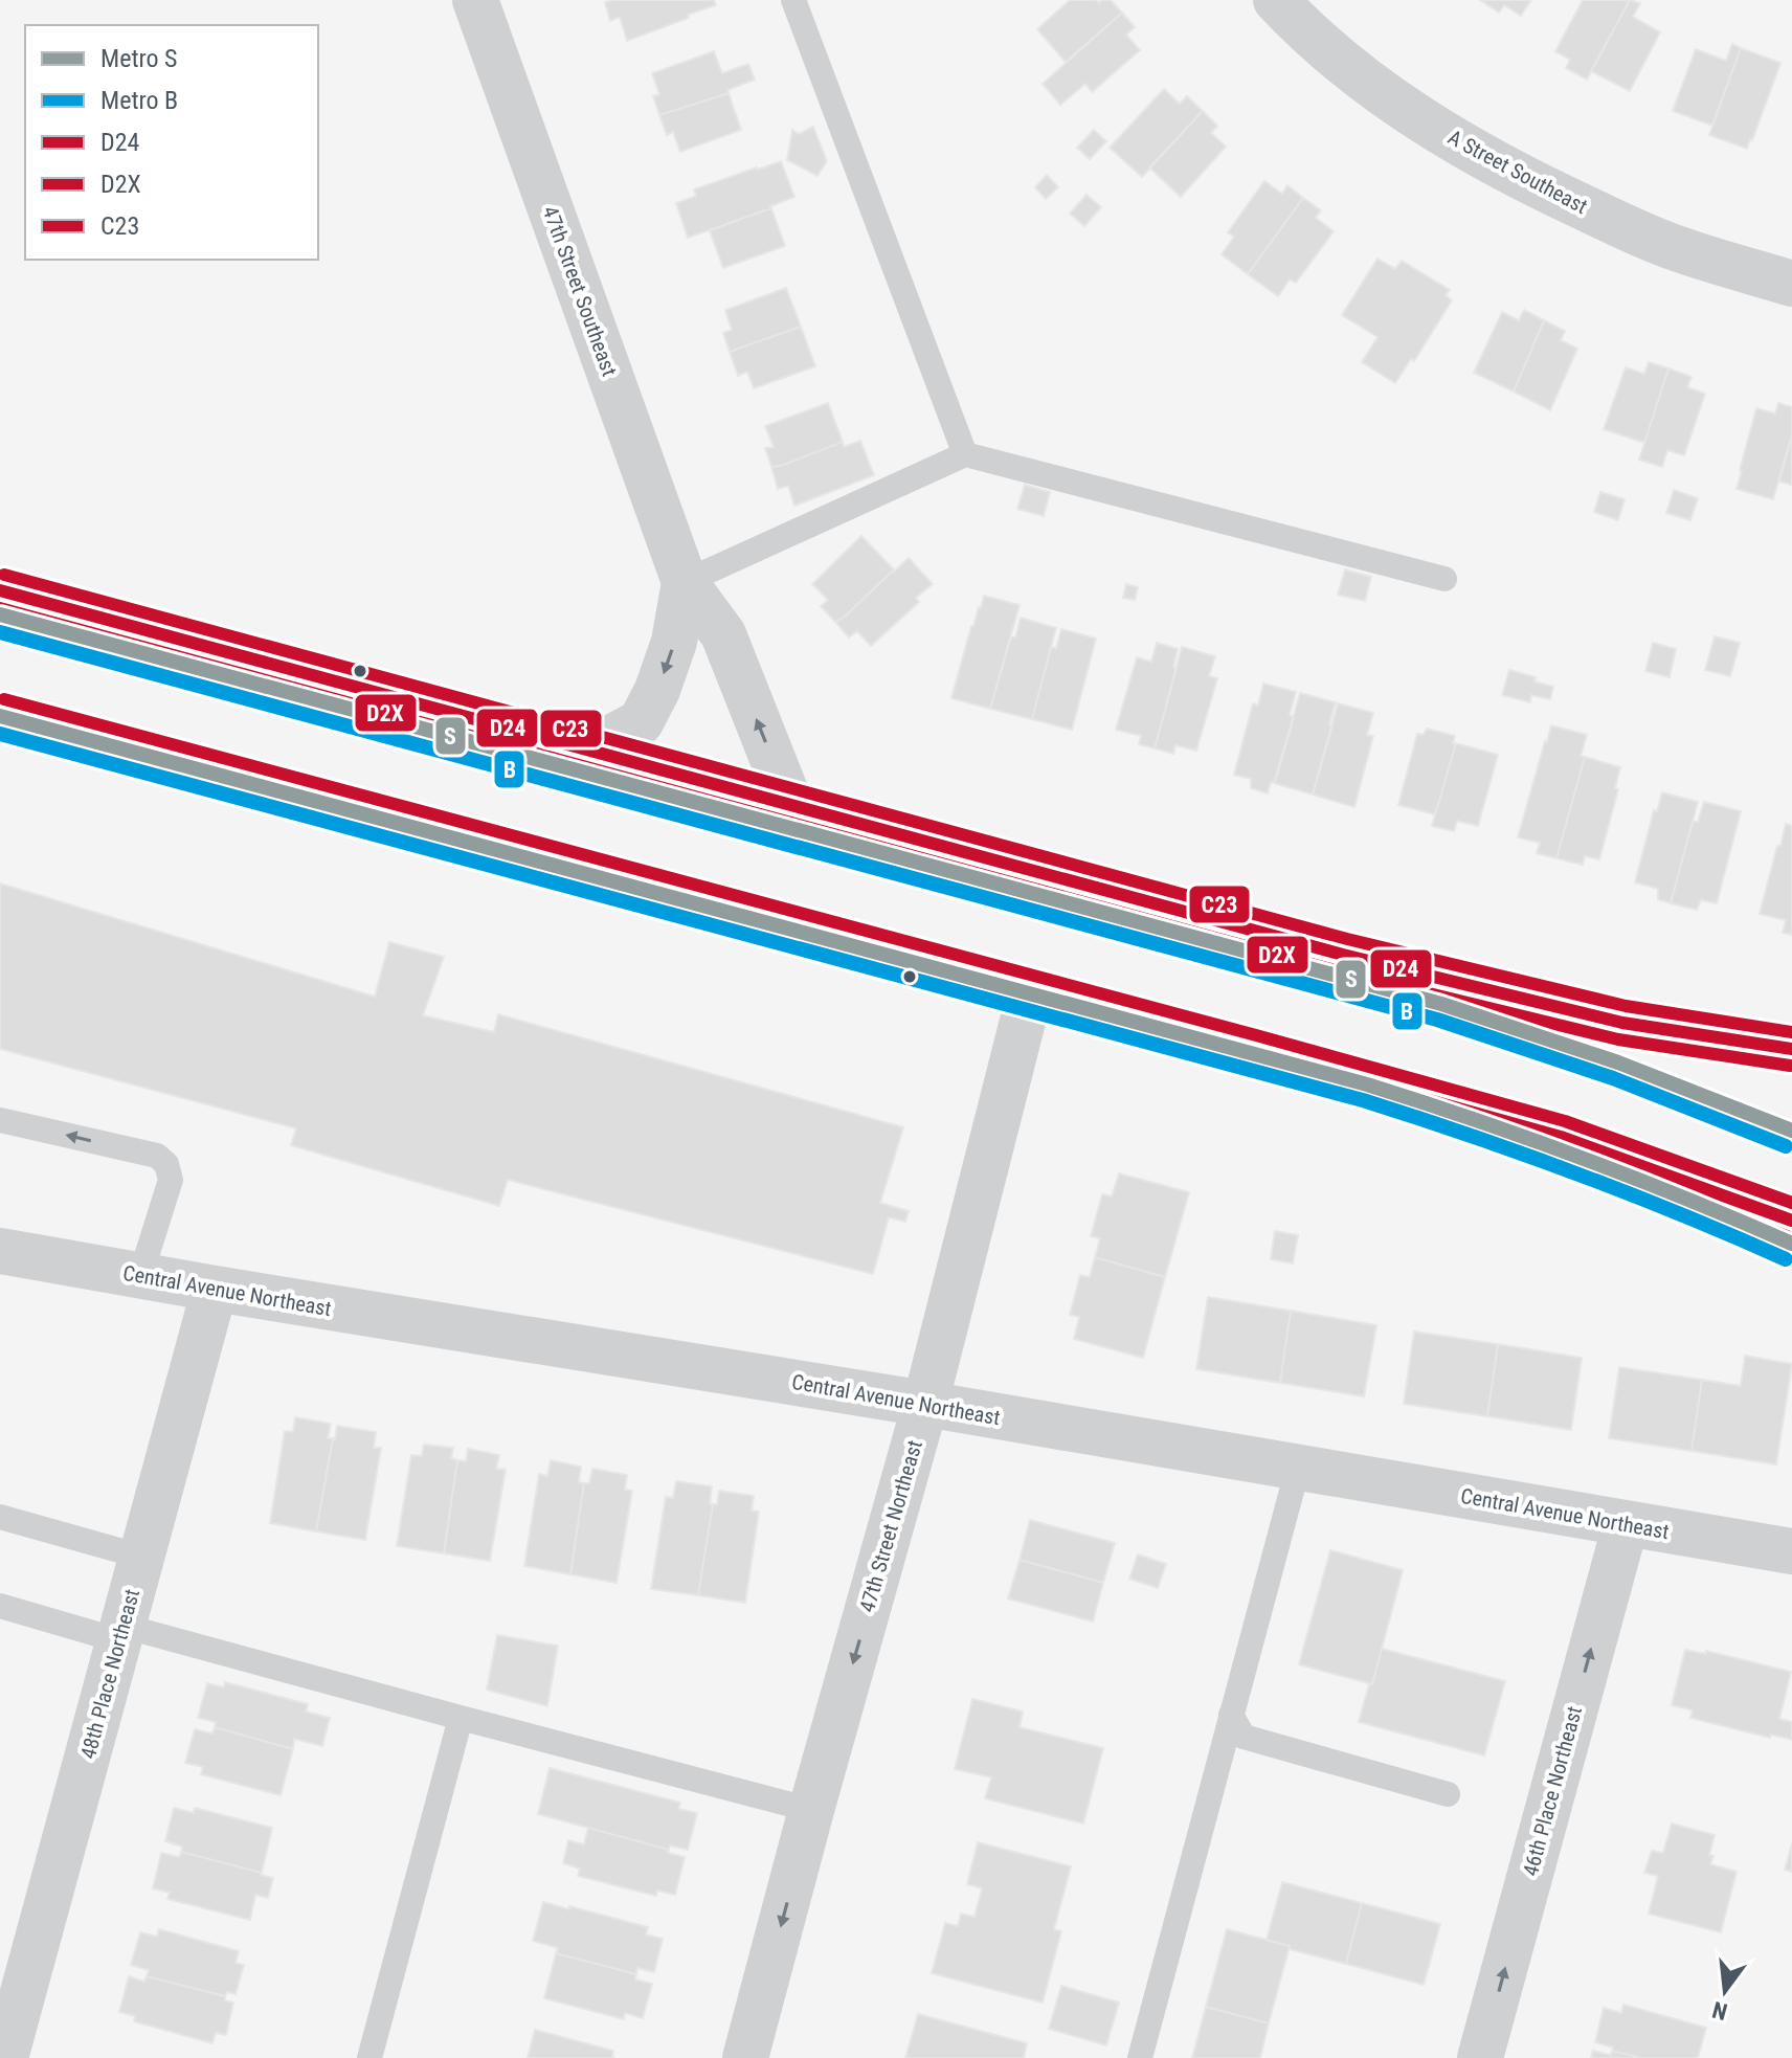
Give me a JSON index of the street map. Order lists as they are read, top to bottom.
{
  "streets": {
    "street": [
      "A Street Southeast",
      "47th Street Southeast",
      "Central Avenue Northeast",
      "47th Street Northeast",
      "48th Place Northeast",
      "46th Place Northeast"
    ]
  },
  "crossings": [
    ["Central Avenue Northeast", "47th Street Northeast"],
    ["Central Avenue Northeast", "48th Place Northeast"],
    ["Central Avenue Northeast", "46th Place Northeast"]
  ],
  "one_way": ["47th Street Northeast", "46th Place Northeast"],
  "lines": [
    "transit line C23",
    "transit line D24",
    "transit line D2X",
    "metro line S",
    "metro line B"
  ],
  "legend": [
    "Metro S",
    "Metro B",
    "D24",
    "D2X",
    "C23"
  ],
  "north": "bottom"
}
